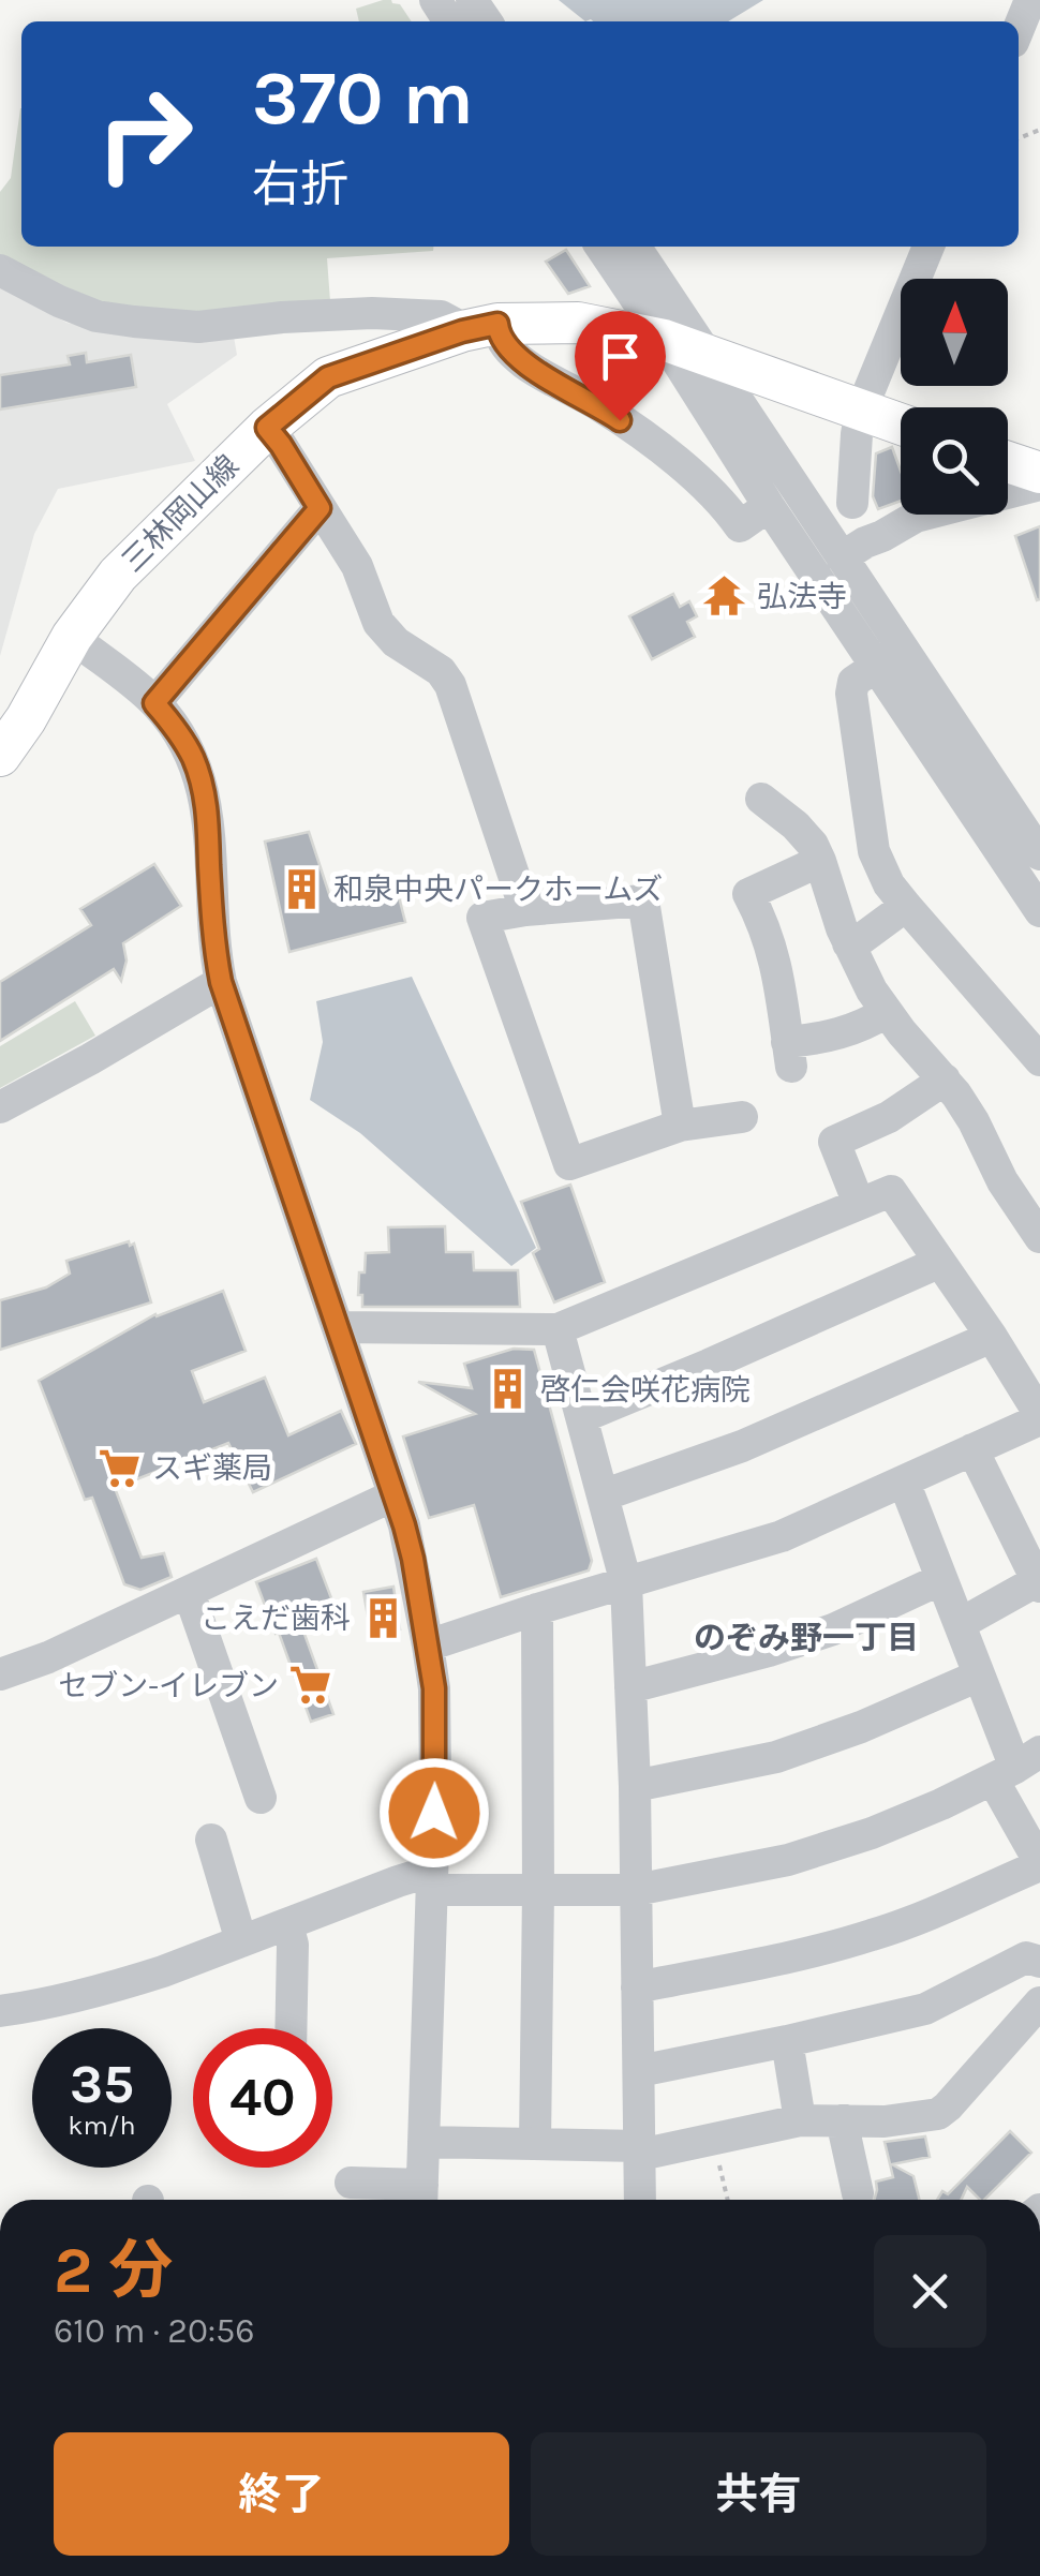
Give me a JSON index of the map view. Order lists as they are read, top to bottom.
{
  "streets": {
    "main road": ["三林岡山線"]
  },
  "districts": ["のぞみ野一丁目"],
  "places": {
    "temple": ["弘法寺"],
    "building": ["和泉中央パークホームズ", "啓仁会咲花病院", "こえだ歯科"],
    "supermarket": ["スギ薬局", "セブン-イレブン"]
  },
  "north": "top",
  "page": {
    "turn": ["370 m", "右折"],
    "speed": "35 km/h",
    "limit": "40",
    "heading": ["2 分", "610 m · 20:56"],
    "buttons": ["終了", "共有"]
  }
}
